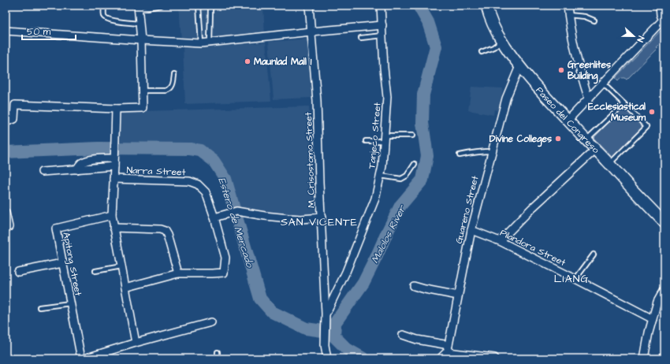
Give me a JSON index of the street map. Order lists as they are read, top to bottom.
{
  "streets": {
    "main road": ["Paseo del Congreso"],
    "street": [
      "Tanjeco Street",
      "M. Crisostomo Street",
      "Narra Street",
      "Guareno Street",
      "Pilandora Street",
      "Apitong Street"
    ]
  },
  "crossings": [
    ["Paseo del Congreso", "Guareno Street"],
    ["Tanjeco Street", "M. Crisostomo Street"],
    ["Guareno Street", "Pilandora Street"]
  ],
  "districts": ["SAN VICENTE", "LIANG"],
  "water": ["Estero de Mercado", "Malolos River"],
  "places": [
    "Maunlad Mall 1",
    "Greenlites Building",
    "Ecclesiastical Museum",
    "Divine Colleges"
  ],
  "scale_bar": "50 m",
  "north": "right"
}
